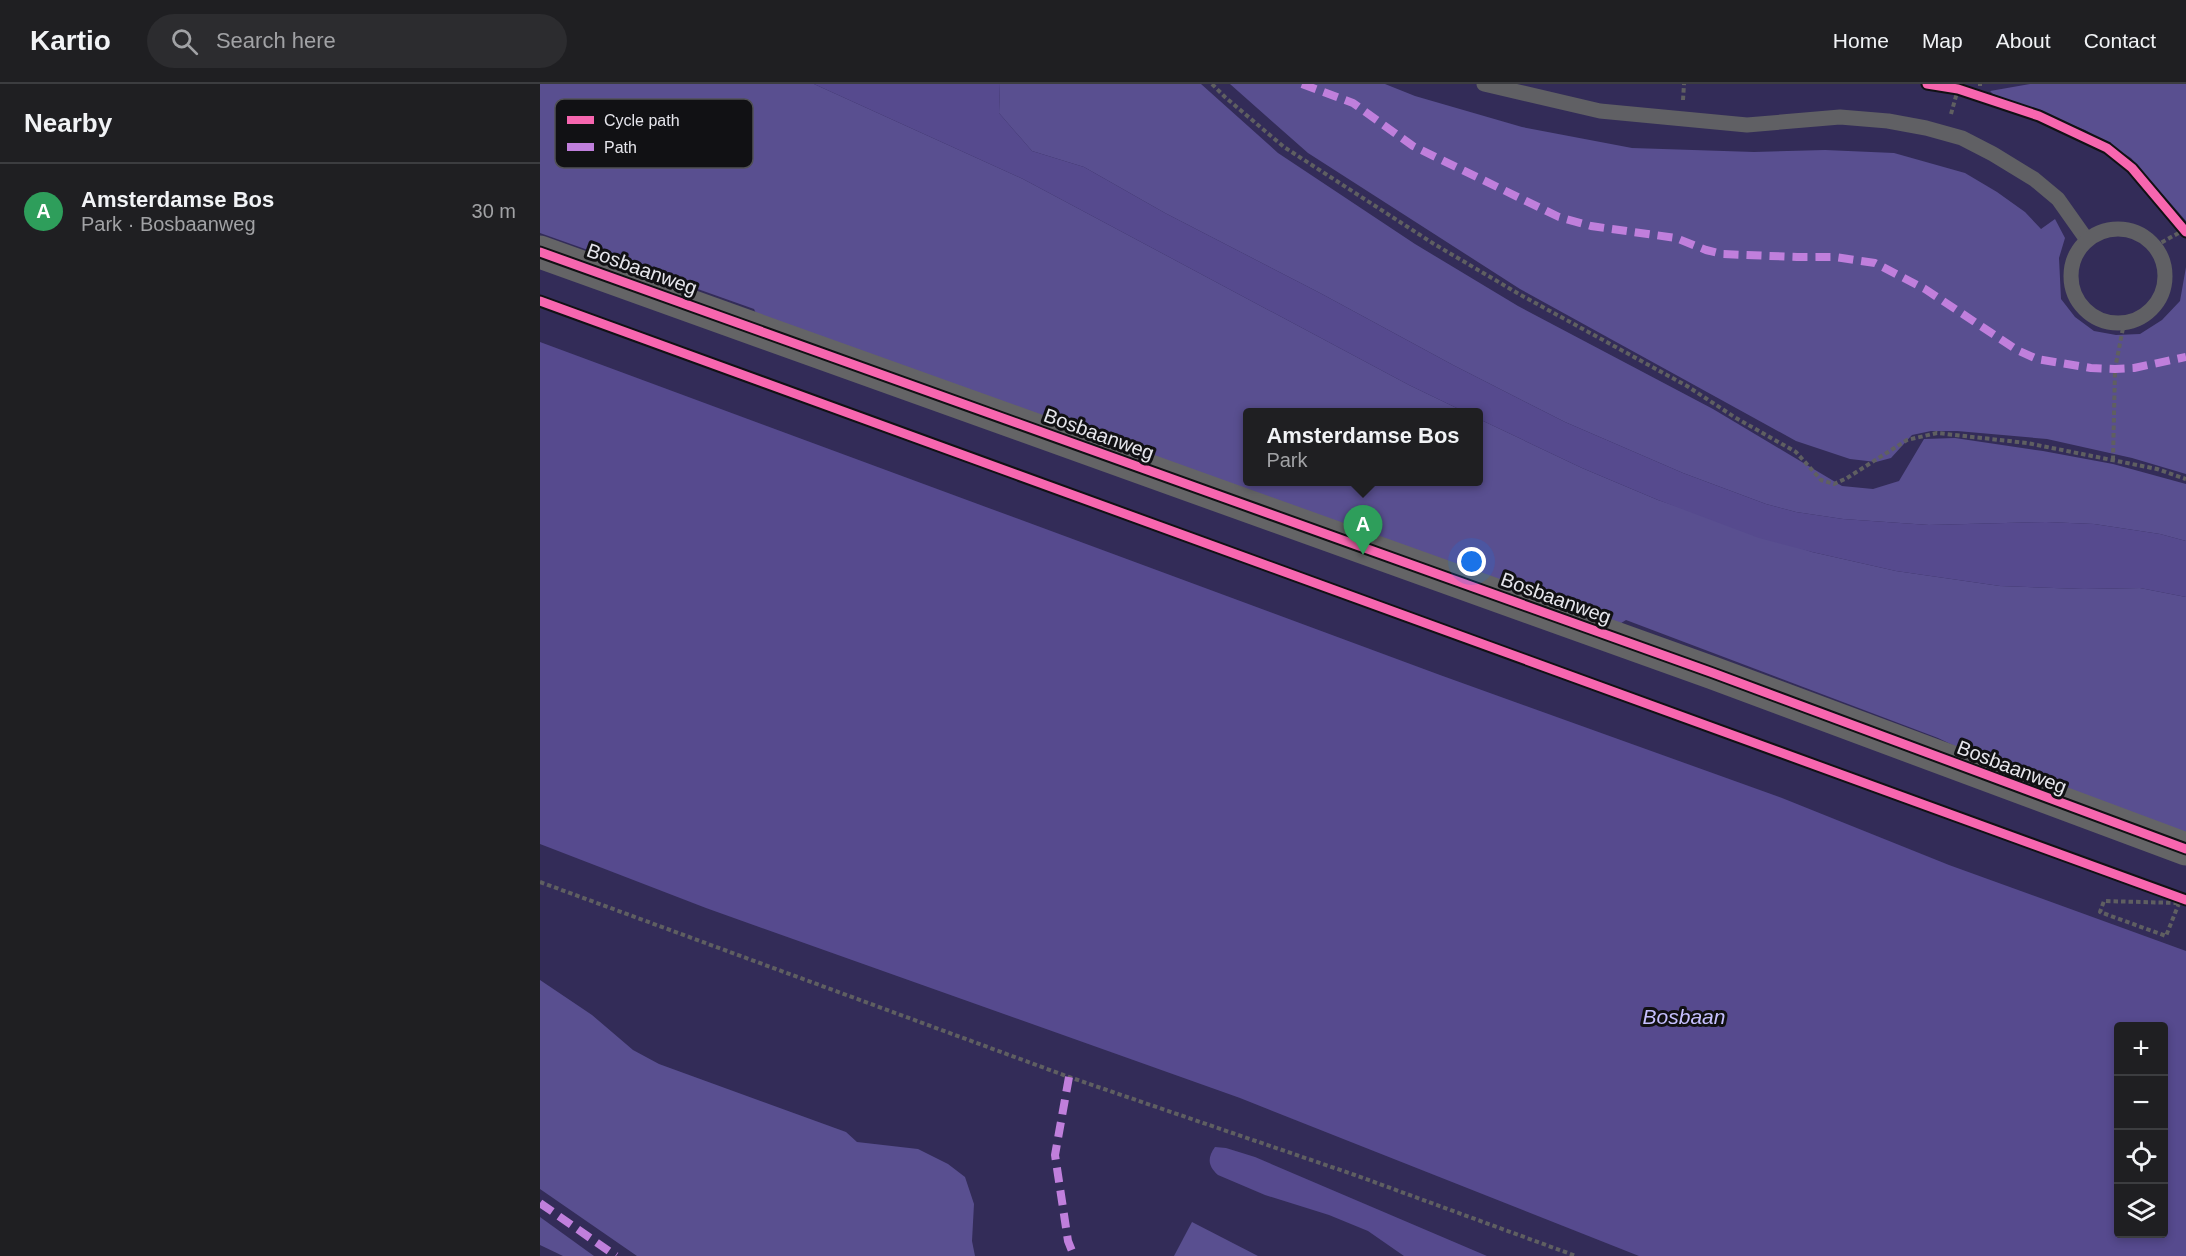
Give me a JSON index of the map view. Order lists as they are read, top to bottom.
{
  "streets": {
    "street": ["Bosbaanweg"]
  },
  "water": ["Bosbaan"],
  "legend": ["Cycle path", "Path"],
  "page": {
    "header": "Kartio",
    "search": "Search here",
    "nav": [
      "Home",
      "Map",
      "About",
      "Contact"
    ],
    "heading": "Nearby",
    "list": [
      {
        "mark": "A",
        "name": "Amsterdamse Bos",
        "note": "Park · Bosbaanweg",
        "value": "30 m"
      }
    ],
    "popup": ["Amsterdamse Bos", "Park"],
    "pins": "A",
    "map_buttons": ["+", "−"]
  }
}
